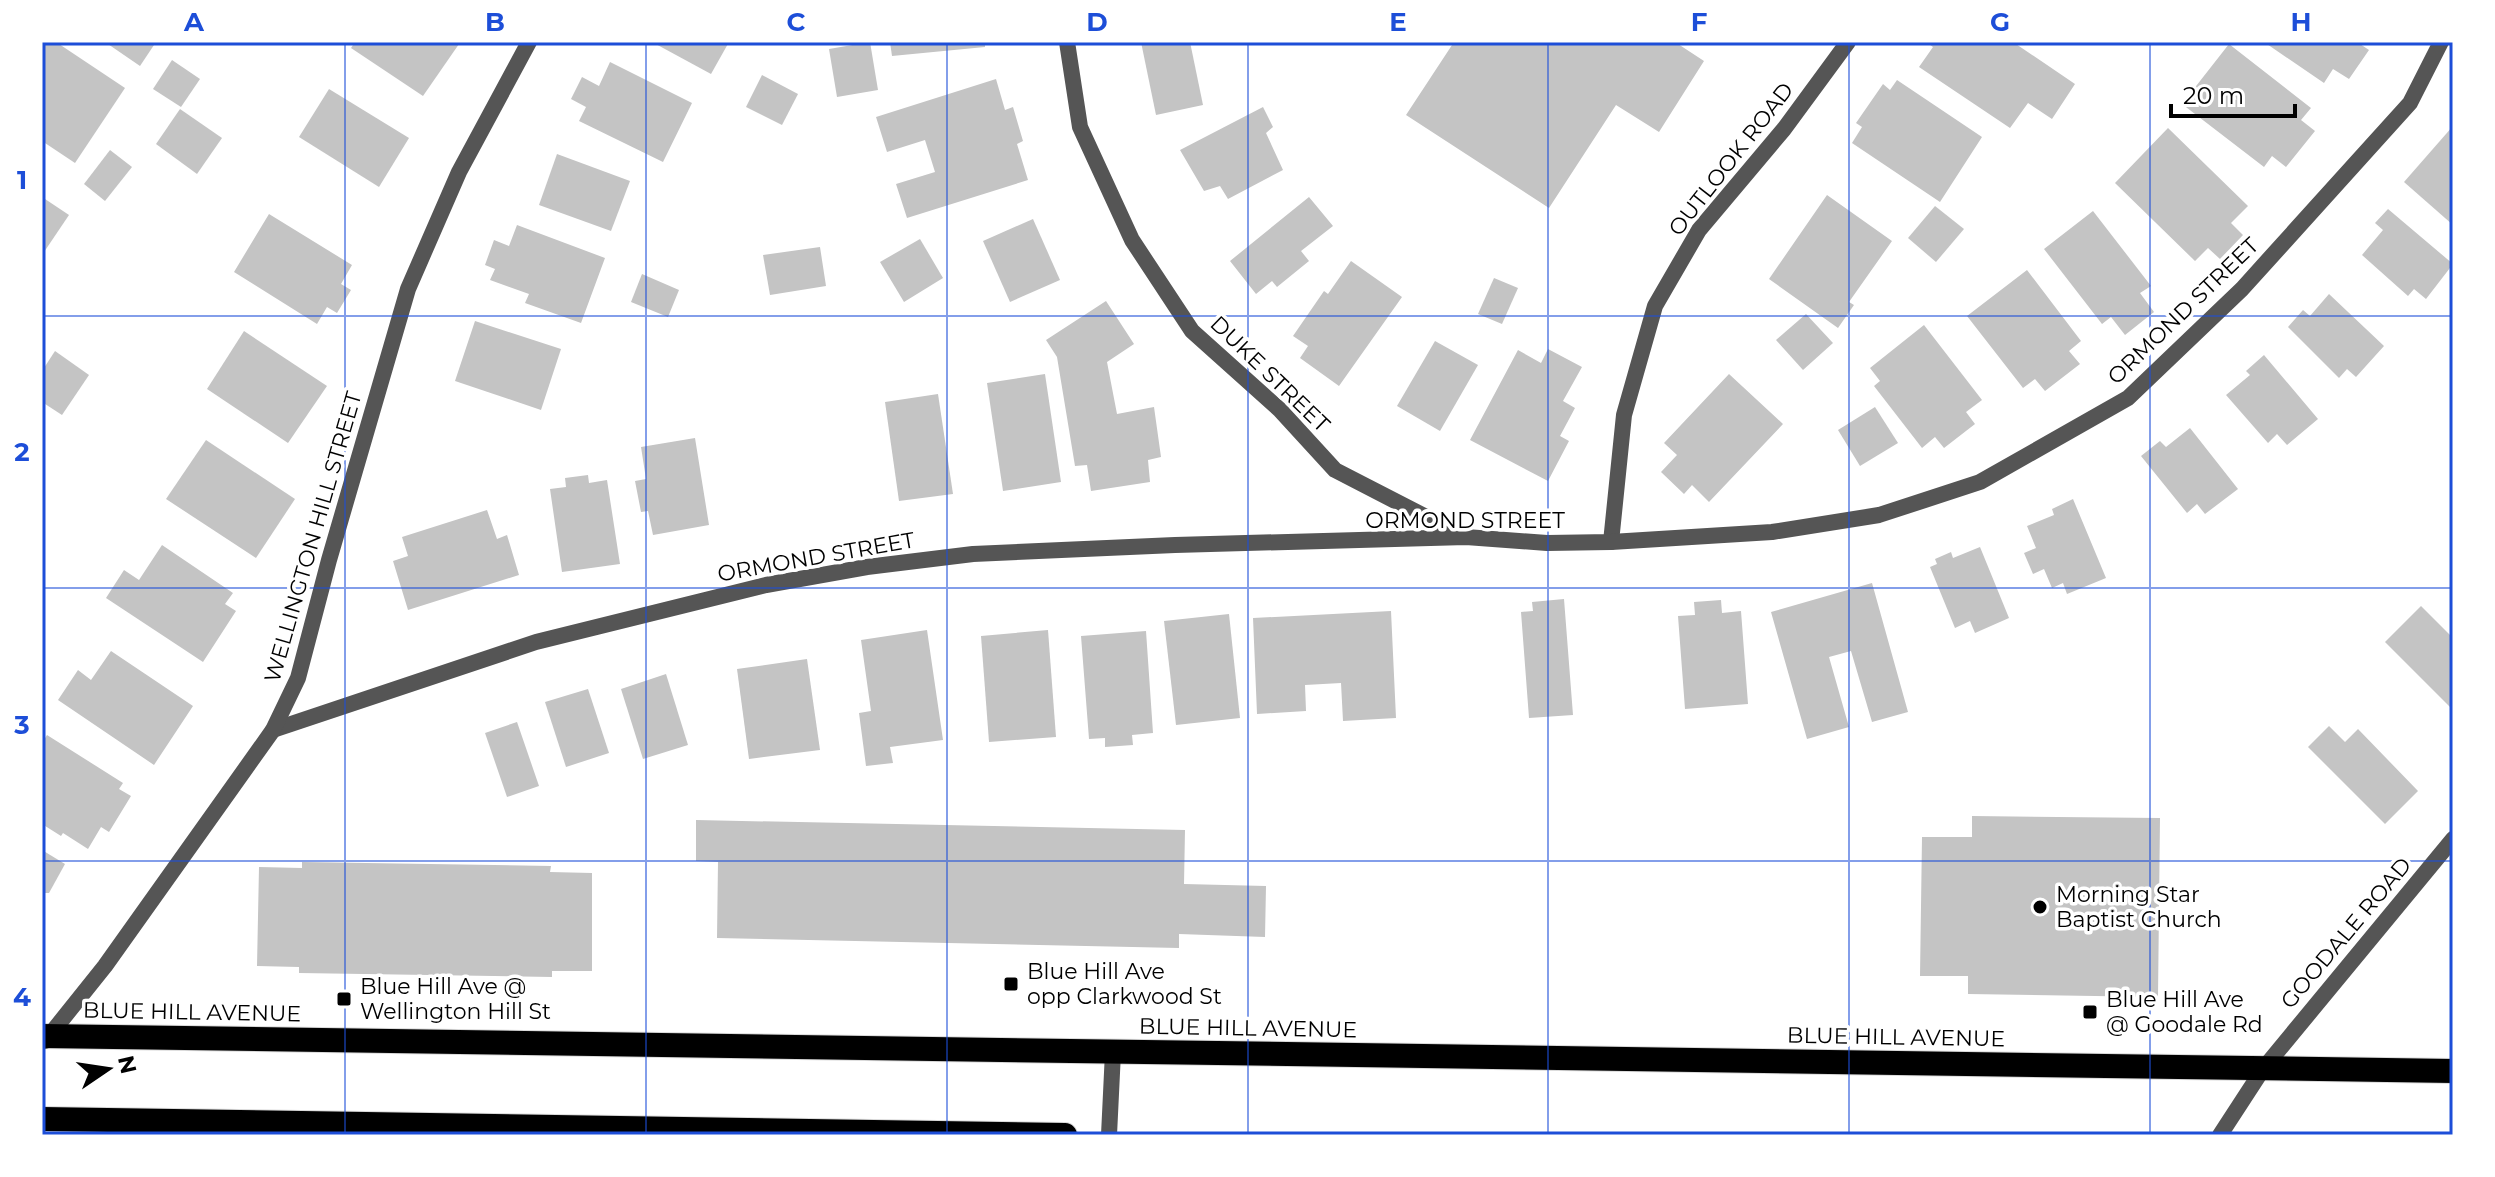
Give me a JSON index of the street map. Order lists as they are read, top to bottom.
{
  "streets": {
    "highway": ["BLUE HILL AVENUE"],
    "street": [
      "OUTLOOK ROAD",
      "ORMOND STREET",
      "DUKE STREET",
      "WELLINGTON HILL STREET",
      "GOODALE ROAD"
    ]
  },
  "crossings": [
    ["OUTLOOK ROAD", "ORMOND STREET"],
    ["ORMOND STREET", "DUKE STREET"],
    ["ORMOND STREET", "WELLINGTON HILL STREET"],
    ["WELLINGTON HILL STREET", "BLUE HILL AVENUE"],
    ["GOODALE ROAD", "BLUE HILL AVENUE"]
  ],
  "places": {
    "other": ["Morning Star Baptist Church"],
    "transit": ["Blue Hill Ave opp Clarkwood St", "Blue Hill Ave @ Wellington Hill St", "Blue Hill Ave @ Goodale Rd"]
  },
  "scale_bar": "20 m",
  "north": "right",
  "grid": {
    "columns": [
      "A",
      "B",
      "C",
      "D",
      "E",
      "F",
      "G",
      "H"
    ],
    "rows": [
      "1",
      "2",
      "3",
      "4"
    ]
  }
}
